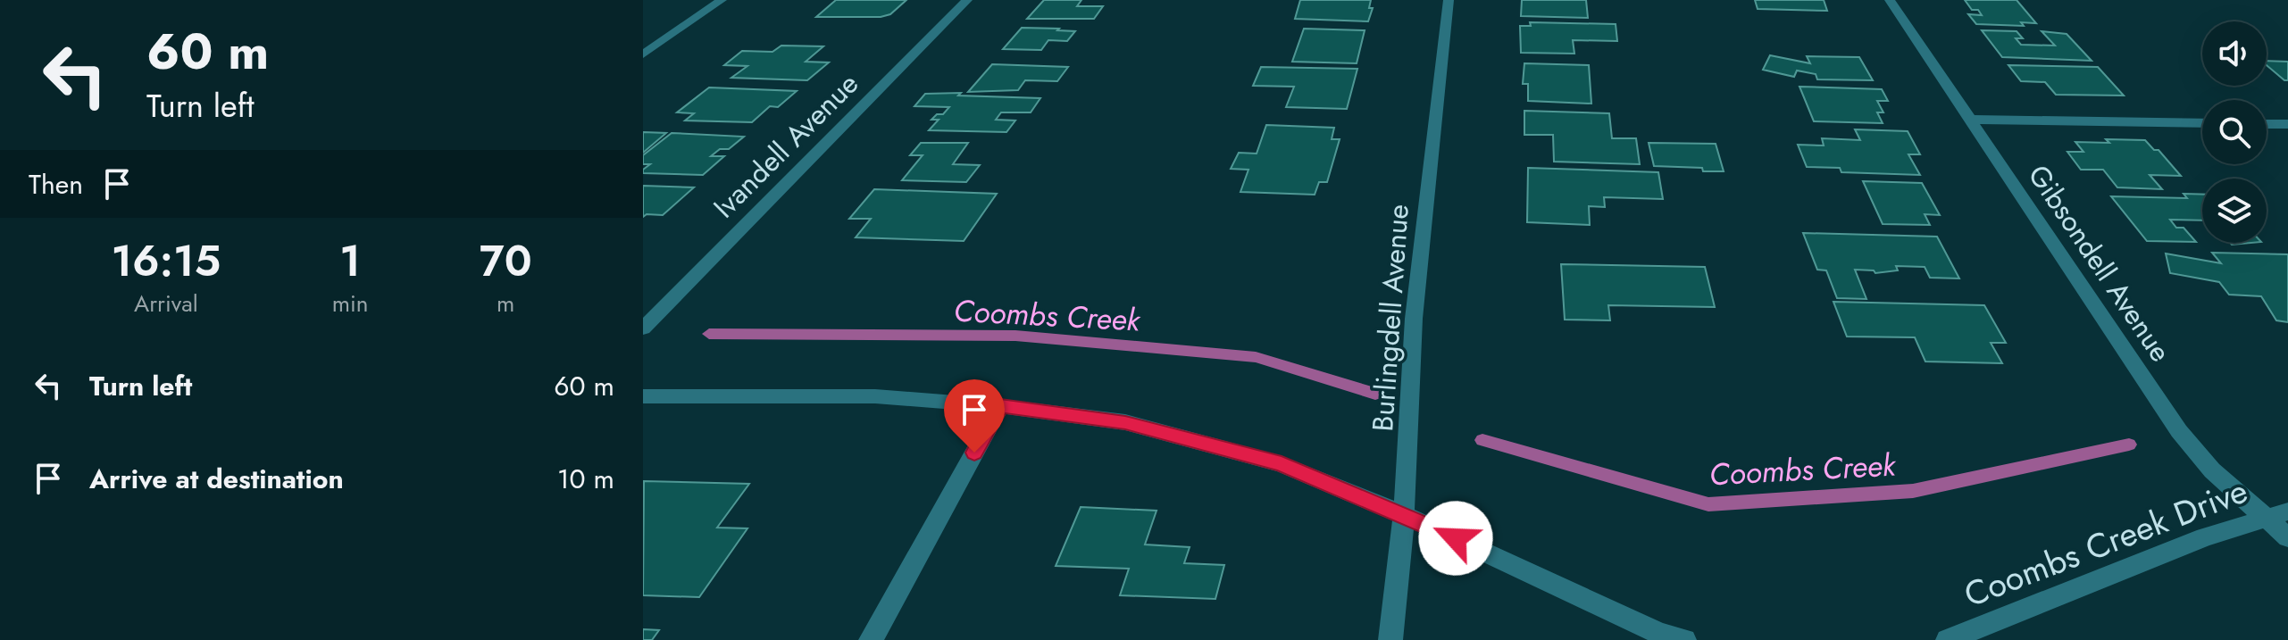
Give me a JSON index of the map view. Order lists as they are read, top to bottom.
{
  "streets": {
    "street": [
      "Ivandell Avenue",
      "Gibsondell Avenue",
      "Burlingdell Avenue",
      "Coombs Creek Drive"
    ]
  },
  "crossings": [
    ["Gibsondell Avenue", "Coombs Creek Drive"]
  ],
  "water": ["Coombs Creek"],
  "page": {
    "turn": ["60 m", "Turn left"],
    "then": "Then",
    "eta": [
      "16:15",
      "Arrival",
      "1",
      "min",
      "70",
      "m"
    ],
    "list": [
      {
        "name": "Turn left",
        "value": "60 m"
      },
      {
        "name": "Arrive at destination",
        "value": "10 m"
      }
    ]
  }
}
